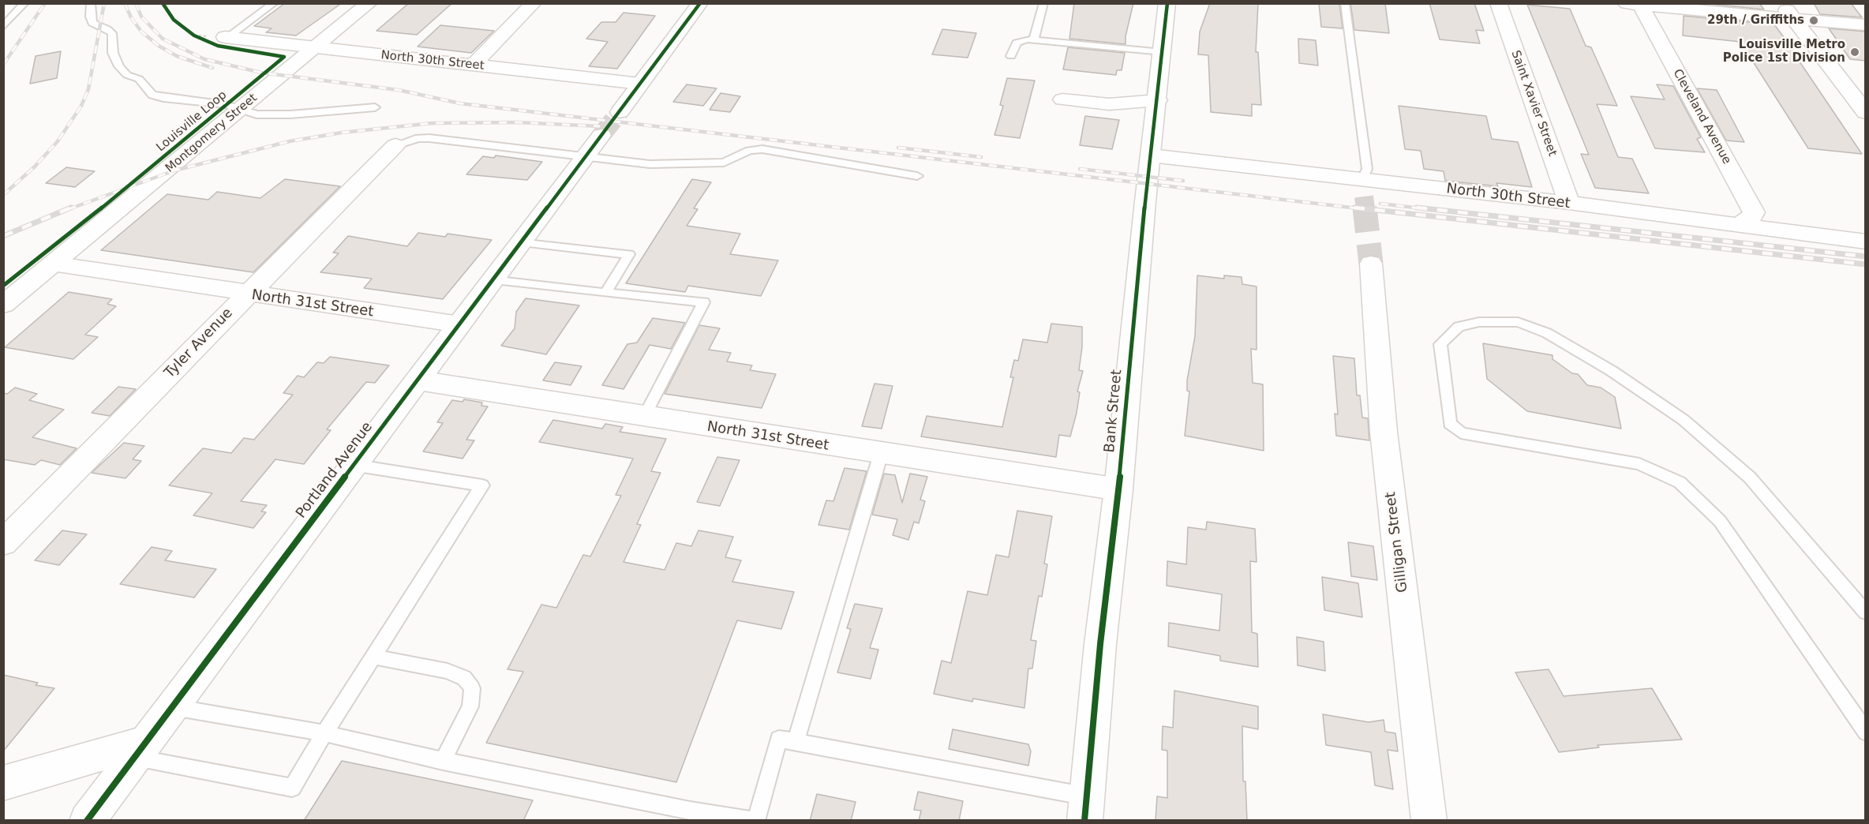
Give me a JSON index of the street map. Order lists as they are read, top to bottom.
{
  "streets": {
    "street": [
      "North 30th Street",
      "Saint Xavier Street",
      "Cleveland Avenue",
      "Montgomery Street",
      "North 31st Street",
      "Tyler Avenue",
      "Bank Street",
      "Portland Avenue",
      "Gilligan Street"
    ],
    "cycle path": ["Louisville Loop"]
  },
  "crossings": [
    ["North 30th Street", "Saint Xavier Street"],
    ["North 30th Street", "Cleveland Avenue"],
    ["North 30th Street", "Montgomery Street"],
    ["North 30th Street", "Bank Street"],
    ["Montgomery Street", "North 31st Street"],
    ["North 31st Street", "Tyler Avenue"],
    ["North 31st Street", "Bank Street"],
    ["North 31st Street", "Portland Avenue"]
  ],
  "places": ["29th / Griffiths", "Louisville Metro Police 1st Division"]
}
